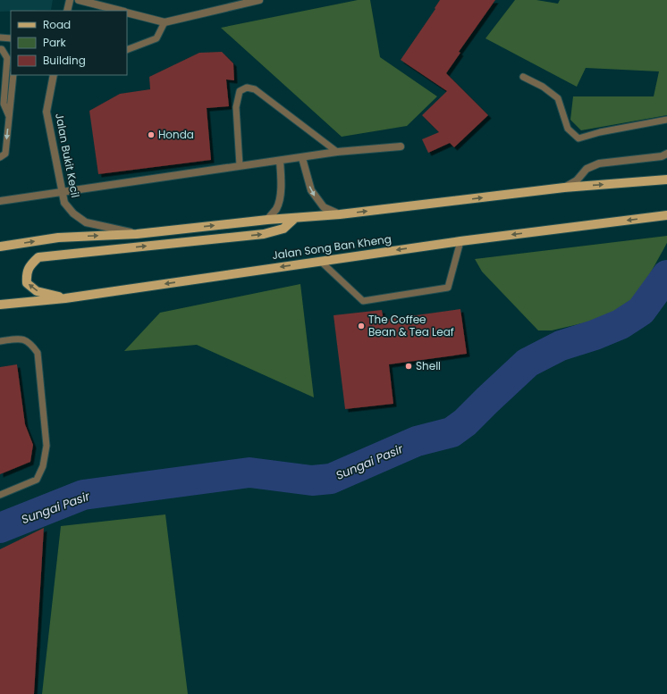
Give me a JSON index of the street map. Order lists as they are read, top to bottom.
{
  "streets": {
    "main road": ["Jalan Song Ban Kheng"],
    "street": ["Jalan Bukit Kecil"]
  },
  "water": ["Sungai Pasir"],
  "places": ["Honda", "The Coffee Bean & Tea Leaf", "Shell"],
  "legend": ["Road", "Park", "Building"]
}
